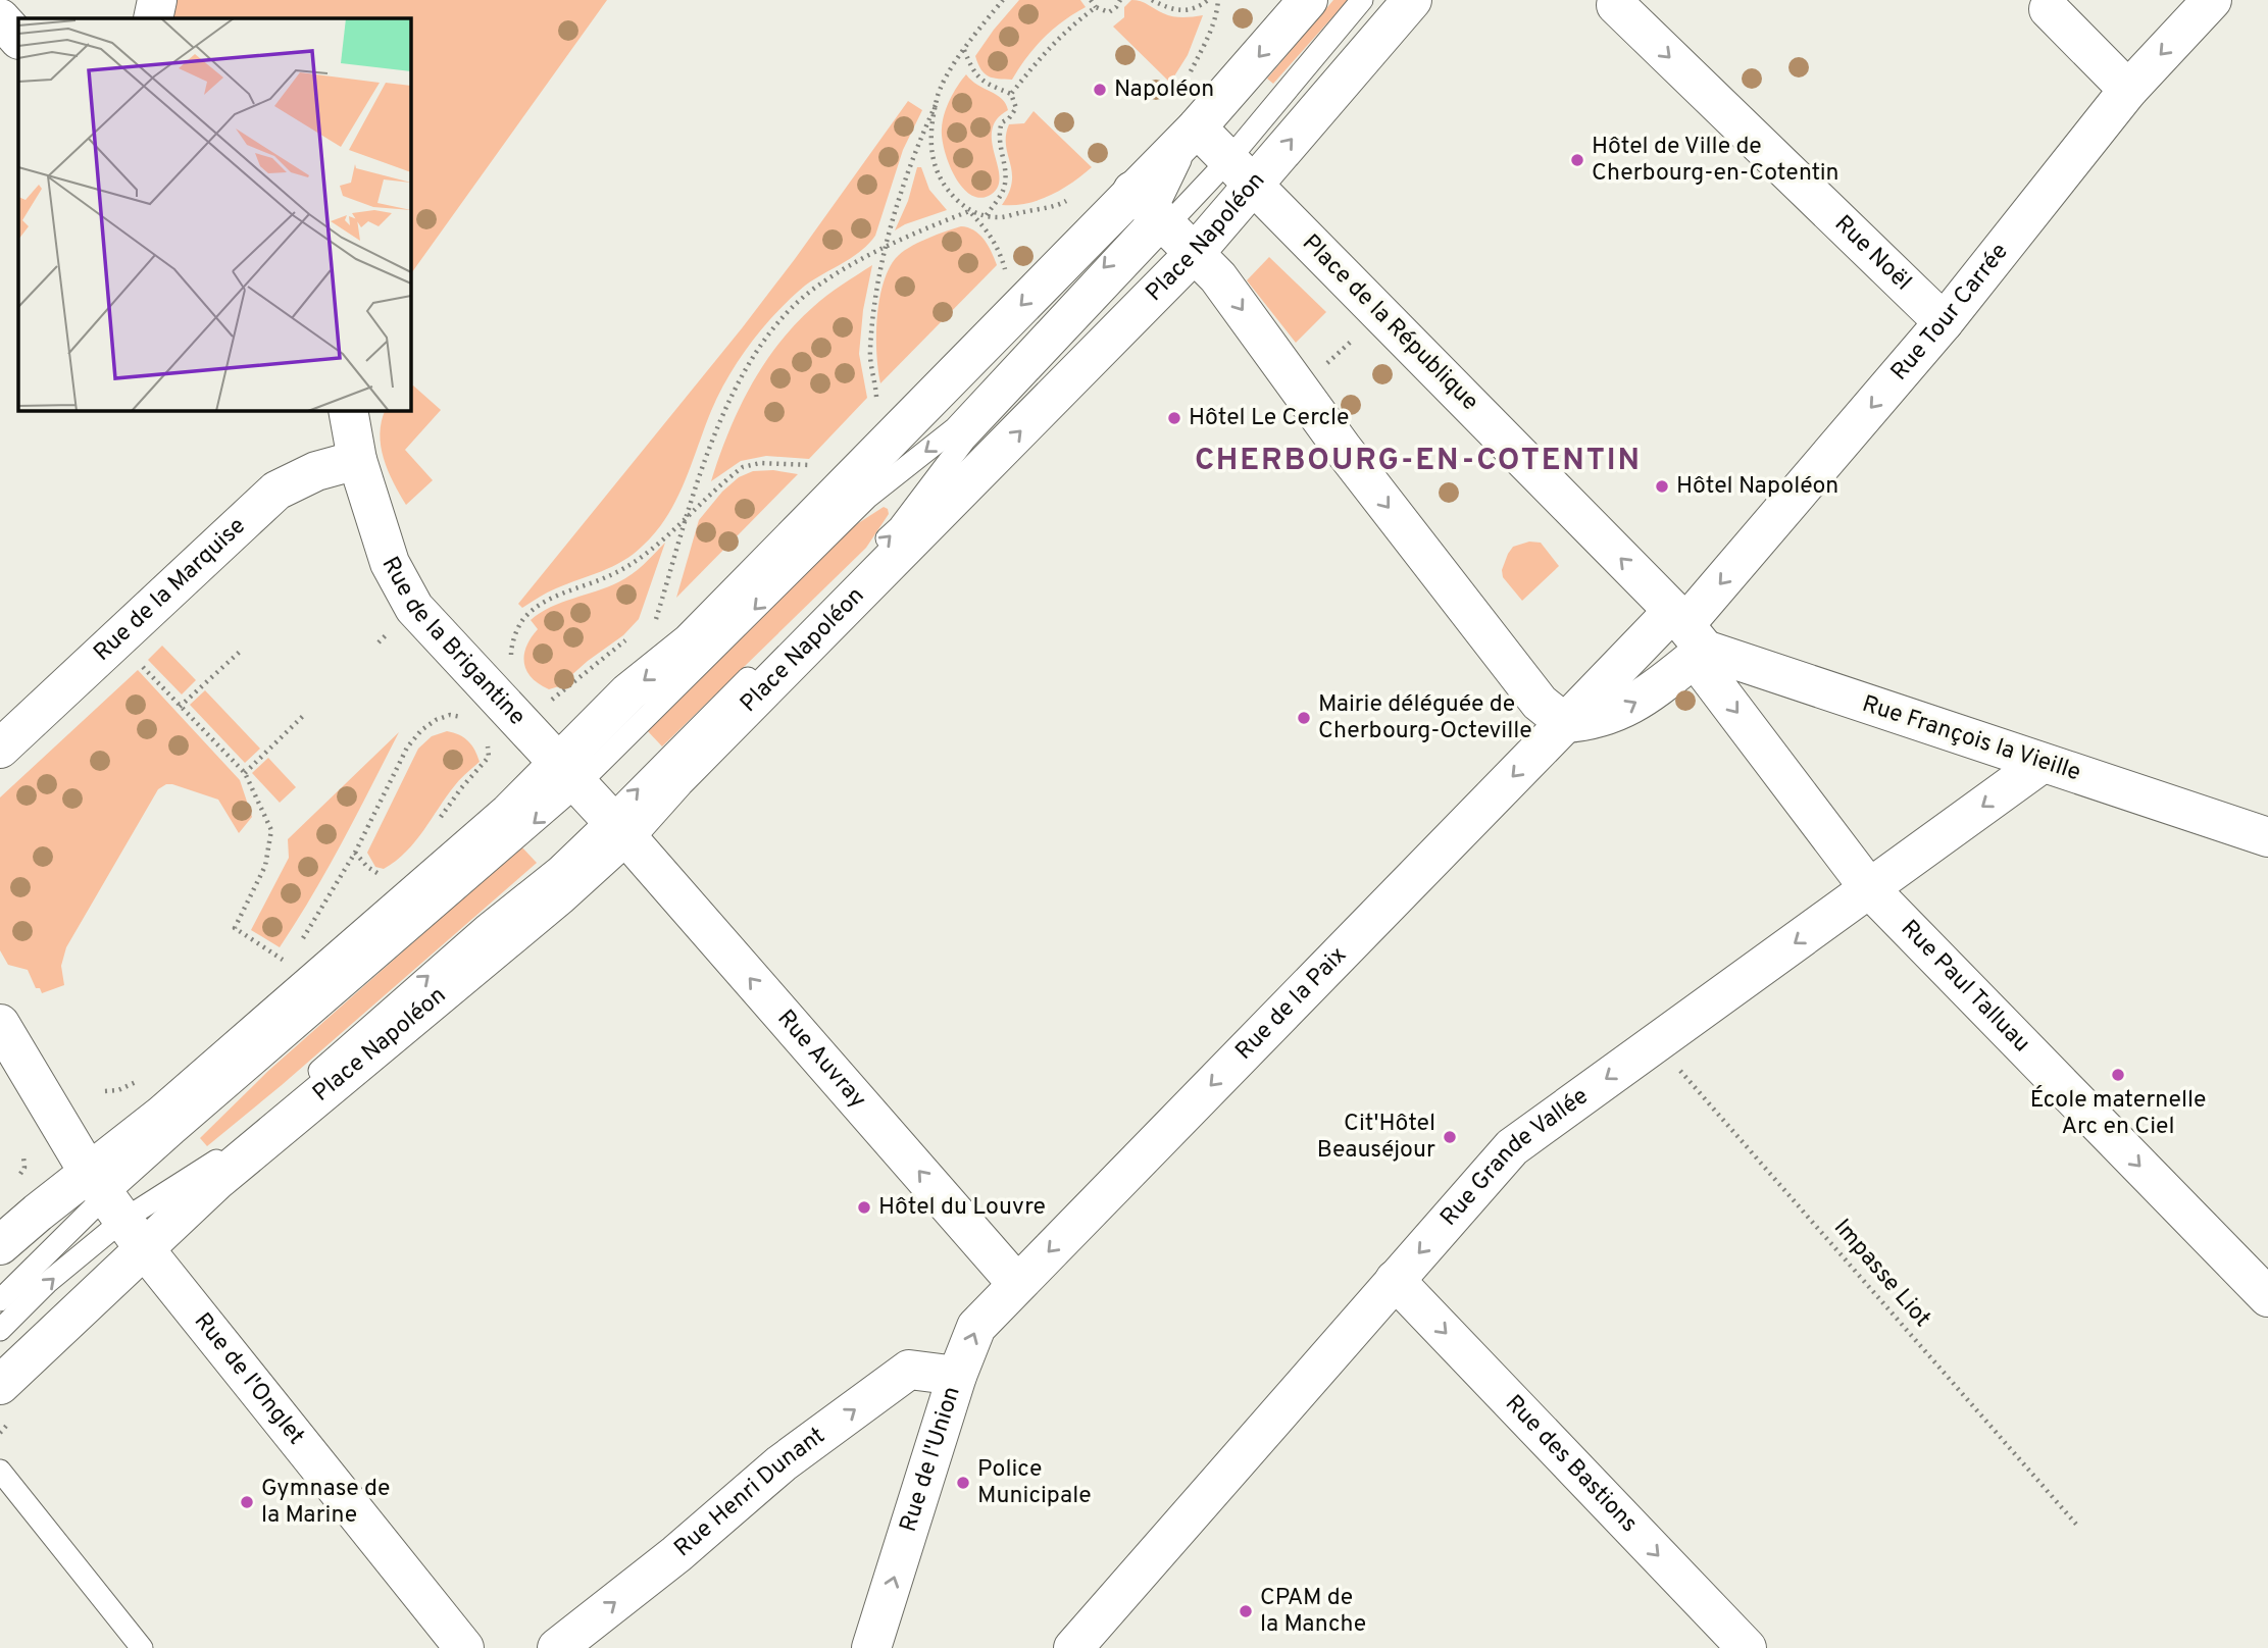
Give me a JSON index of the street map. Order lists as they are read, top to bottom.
{
  "streets": {
    "street": [
      "Place Napoléon",
      "Rue Noël",
      "Rue Tour Carrée",
      "Place de la République",
      "Rue de la Marquise",
      "Rue de la Brigantine",
      "Rue François la Vieille",
      "Rue Paul Talluau",
      "Rue de la Paix",
      "Rue Auvray",
      "Rue Grande Vallée",
      "Rue de l'Onglet",
      "Rue de l'Union",
      "Rue des Bastions",
      "Rue Henri Dunant"
    ],
    "path": ["Impasse Liot"]
  },
  "crossings": [
    ["Place Napoléon", "Place de la République"],
    ["Place Napoléon", "Rue de la Brigantine"],
    ["Place Napoléon", "Rue Auvray"],
    ["Place Napoléon", "Rue de l'Onglet"],
    ["Rue Noël", "Rue Tour Carrée"],
    ["Rue Tour Carrée", "Place de la République"],
    ["Rue Tour Carrée", "Rue François la Vieille"],
    ["Rue Tour Carrée", "Rue Paul Talluau"],
    ["Place de la République", "Rue François la Vieille"],
    ["Place de la République", "Rue Paul Talluau"],
    ["Rue de la Marquise", "Rue de la Brigantine"],
    ["Rue de la Brigantine", "Rue Auvray"],
    ["Rue François la Vieille", "Rue Paul Talluau"],
    ["Rue François la Vieille", "Rue Grande Vallée"],
    ["Rue Paul Talluau", "Rue Grande Vallée"],
    ["Rue de la Paix", "Rue Auvray"],
    ["Rue de la Paix", "Rue de l'Union"],
    ["Rue Auvray", "Rue de l'Union"],
    ["Rue Grande Vallée", "Impasse Liot"],
    ["Rue Grande Vallée", "Rue des Bastions"],
    ["Rue de l'Union", "Rue Henri Dunant"]
  ],
  "one_way": [
    "Rue Noël",
    "Rue Tour Carrée",
    "Rue Paul Talluau",
    "Rue de la Paix",
    "Rue Auvray",
    "Rue Grande Vallée",
    "Rue de l'Union",
    "Rue des Bastions",
    "Rue Henri Dunant"
  ],
  "districts": ["CHERBOURG-EN-COTENTIN"],
  "places": [
    "Napoléon",
    "Hôtel de Ville de Cherbourg-en-Cotentin",
    "Hôtel Le Cercle",
    "Hôtel Napoléon",
    "Mairie déléguée de Cherbourg-Octeville",
    "École maternelle Arc en Ciel",
    "Cit'Hôtel Beauséjour",
    "Hôtel du Louvre",
    "Police Municipale",
    "Gymnase de la Marine",
    "CPAM de la Manche"
  ]
}
